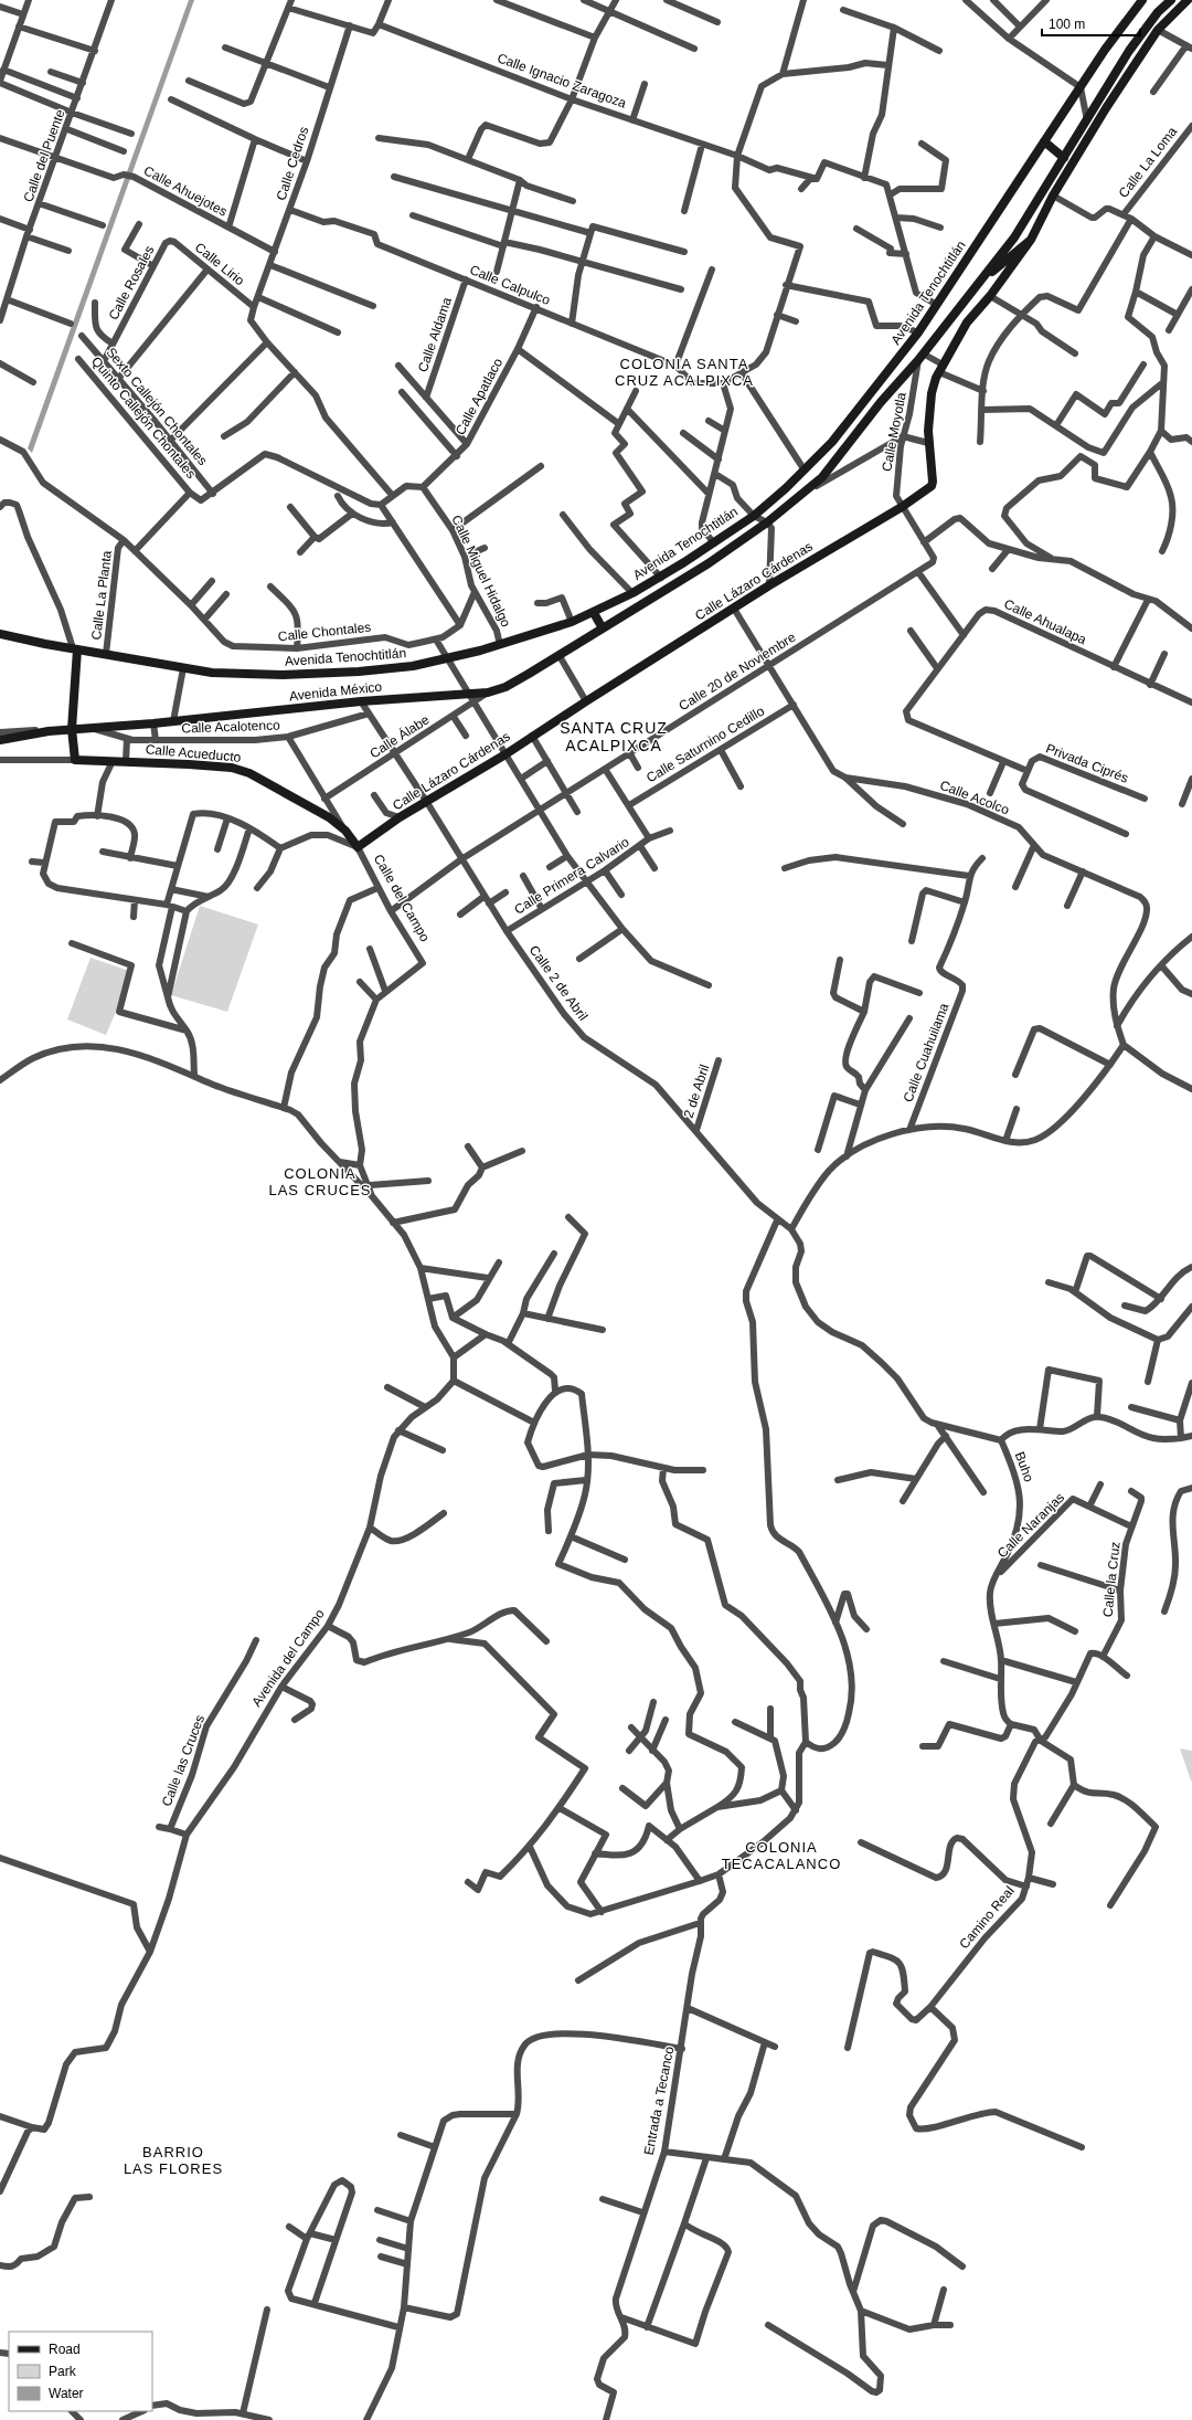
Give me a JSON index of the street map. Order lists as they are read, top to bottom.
{
  "streets": {
    "main road": [
      "Avenida Tenochtitlán",
      "Calle Lázaro Cárdenas",
      "Avenida México",
      "Calle Acueducto",
      "Calle del Campo"
    ],
    "street": [
      "Calle Ignacio Zaragoza",
      "Calle del Puente",
      "Calle La Loma",
      "Calle Cedros",
      "Calle Ahuejotes",
      "Calle Lirio",
      "Calle Rosales",
      "Calle Calpulco",
      "Calle Aldama",
      "Calle Apatlaco",
      "Sexto Callejón Chontales",
      "Quinto Callejón Chontales",
      "Calle Moyotla",
      "Calle Miguel Hidalgo",
      "Calle La Planta",
      "Calle Ahualapa",
      "Calle Chontales",
      "Calle 20 de Noviembre",
      "Calle Acalotenco",
      "Calle Álabe",
      "Calle Saturnino Cedillo",
      "Privada Ciprés",
      "Calle Acolco",
      "Calle Primera Calvario",
      "Calle 2 de Abril",
      "Calle Cuahuilama",
      "2 de Abril",
      "Buho",
      "Calle Naranjas",
      "Calle la Cruz",
      "Avenida del Campo",
      "Calle las Cruces",
      "Camino Real",
      "Entrada a Tecanco"
    ]
  },
  "crossings": [
    ["Calle del Puente", "Calle Ahuejotes"],
    ["Calle Cedros", "Calle Ahuejotes"],
    ["Calle Cedros", "Calle Lirio"],
    ["Calle Cedros", "Calle Calpulco"],
    ["Calle Lirio", "Calle Rosales"],
    ["Calle Rosales", "Sexto Callejón Chontales"],
    ["Calle Calpulco", "Calle Aldama"],
    ["Calle Calpulco", "Calle Apatlaco"],
    ["Avenida Tenochtitlán", "Calle Miguel Hidalgo"],
    ["Avenida Tenochtitlán", "Calle La Planta"],
    ["Calle Apatlaco", "Calle Miguel Hidalgo"],
    ["Sexto Callejón Chontales", "Quinto Callejón Chontales"],
    ["Quinto Callejón Chontales", "Calle Chontales"],
    ["Calle Moyotla", "Calle Lázaro Cárdenas"],
    ["Calle Moyotla", "Calle 20 de Noviembre"],
    ["Calle Moyotla", "Avenida México"],
    ["Calle Lázaro Cárdenas", "Calle 20 de Noviembre"],
    ["Calle Lázaro Cárdenas", "Calle del Campo"],
    ["Calle Lázaro Cárdenas", "Calle 2 de Abril"],
    ["Calle La Planta", "Calle Chontales"],
    ["Calle 20 de Noviembre", "Calle del Campo"],
    ["Calle 20 de Noviembre", "Calle 2 de Abril"],
    ["Avenida México", "Calle Acalotenco"],
    ["Avenida México", "Calle Álabe"],
    ["Avenida México", "Calle 2 de Abril"],
    ["Calle Acalotenco", "Calle del Campo"],
    ["Calle Acalotenco", "Calle 2 de Abril"],
    ["Calle Álabe", "Calle del Campo"],
    ["Calle Álabe", "Calle 2 de Abril"],
    ["Calle Acueducto", "Calle del Campo"],
    ["Calle Primera Calvario", "Calle 2 de Abril"],
    ["Calle 2 de Abril", "2 de Abril"],
    ["Calle 2 de Abril", "Buho"],
    ["Buho", "Calle Naranjas"],
    ["Calle Naranjas", "Calle la Cruz"]
  ],
  "districts": [
    "COLONIA SANTA CRUZ ACALPIXCA",
    "SANTA CRUZ ACALPIXCA",
    "COLONIA LAS CRUCES",
    "COLONIA TECACALANCO",
    "BARRIO LAS FLORES"
  ],
  "legend": ["Road", "Park", "Water"],
  "scale_bar": "100 m"
}
